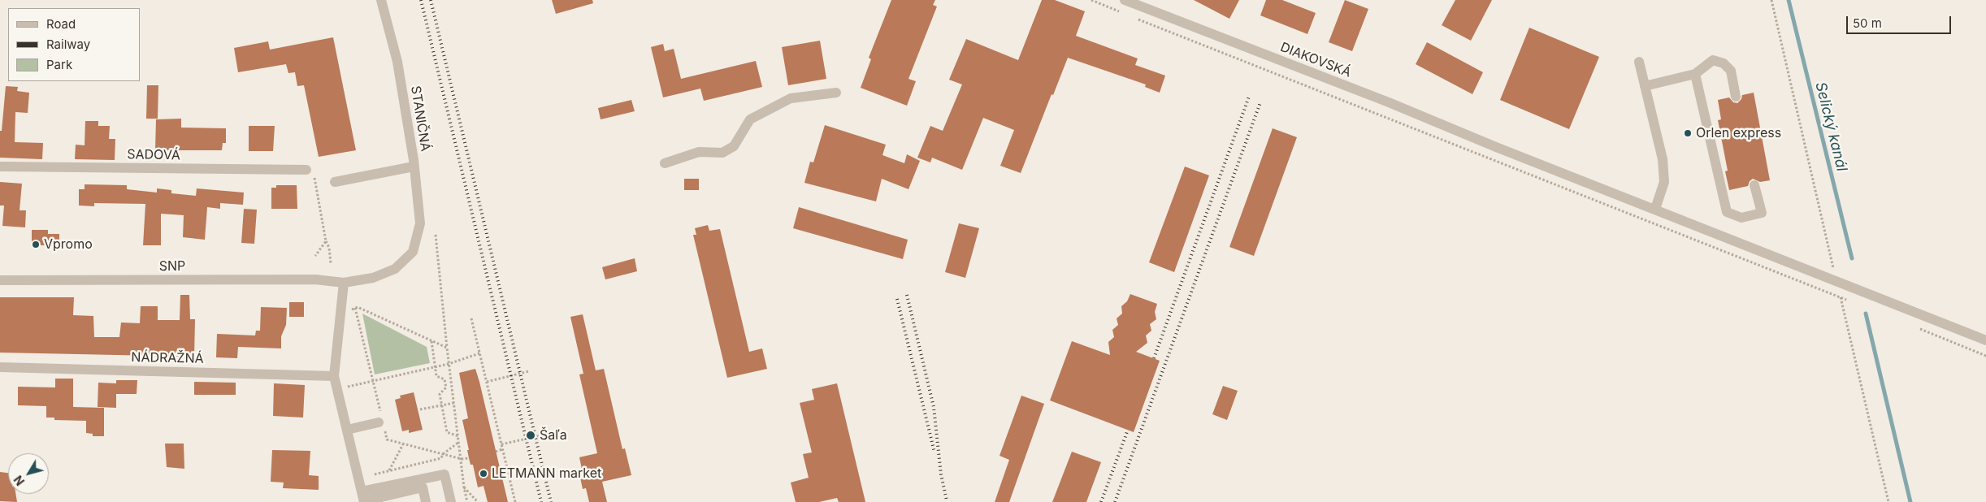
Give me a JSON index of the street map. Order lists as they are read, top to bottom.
{
  "streets": {
    "street": [
      "DIAKOVSKÁ",
      "STANIČNÁ",
      "SADOVÁ",
      "SNP",
      "NÁDRAŽNÁ"
    ]
  },
  "crossings": [
    ["STANIČNÁ", "SNP"]
  ],
  "water": ["Selický kanál"],
  "places": [
    "Orlen express",
    "Vpromo",
    "Šaľa",
    "LETMANN market"
  ],
  "legend": ["Road", "Railway", "Park"],
  "scale_bar": "50 m",
  "north": "bottom left"
}
